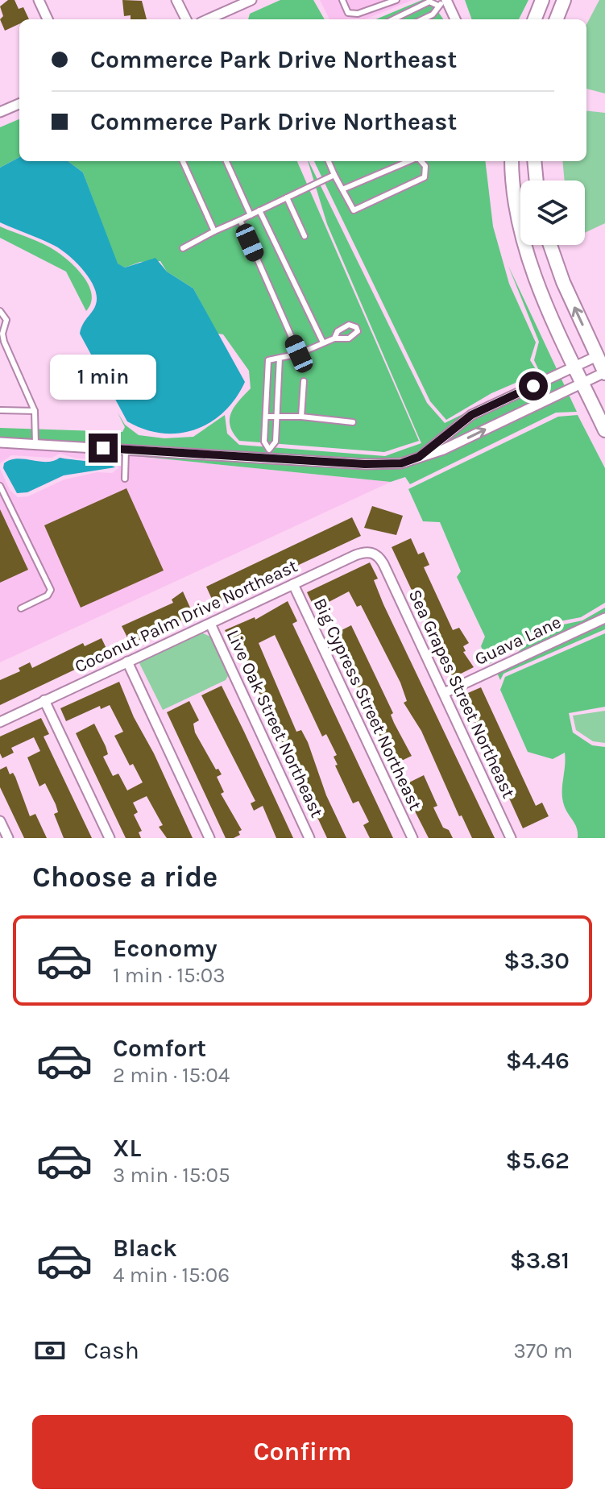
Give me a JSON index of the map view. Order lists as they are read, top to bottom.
{
  "streets": {
    "street": [
      "Coconut Palm Drive Northeast",
      "Guava Lane",
      "Sea Grapes Street Northeast",
      "Big Cypress Street Northeast",
      "Live Oak Street Northeast"
    ]
  },
  "crossings": [
    ["Coconut Palm Drive Northeast", "Sea Grapes Street Northeast"],
    ["Coconut Palm Drive Northeast", "Big Cypress Street Northeast"],
    ["Coconut Palm Drive Northeast", "Live Oak Street Northeast"],
    ["Guava Lane", "Sea Grapes Street Northeast"]
  ],
  "page": {
    "banner": ["Commerce Park Drive Northeast", "Commerce Park Drive Northeast"],
    "bubble": "1 min",
    "heading": "Choose a ride",
    "list": [
      {
        "name": "Economy",
        "note": "1 min · 15:03",
        "value": "$3.30"
      },
      {
        "name": "Comfort",
        "note": "2 min · 15:04",
        "value": "$4.46"
      },
      {
        "name": "XL",
        "note": "3 min · 15:05",
        "value": "$5.62"
      },
      {
        "name": "Black",
        "note": "4 min · 15:06",
        "value": "$3.81"
      }
    ],
    "pay": ["Cash", "370 m"],
    "buttons": "Confirm"
  }
}
